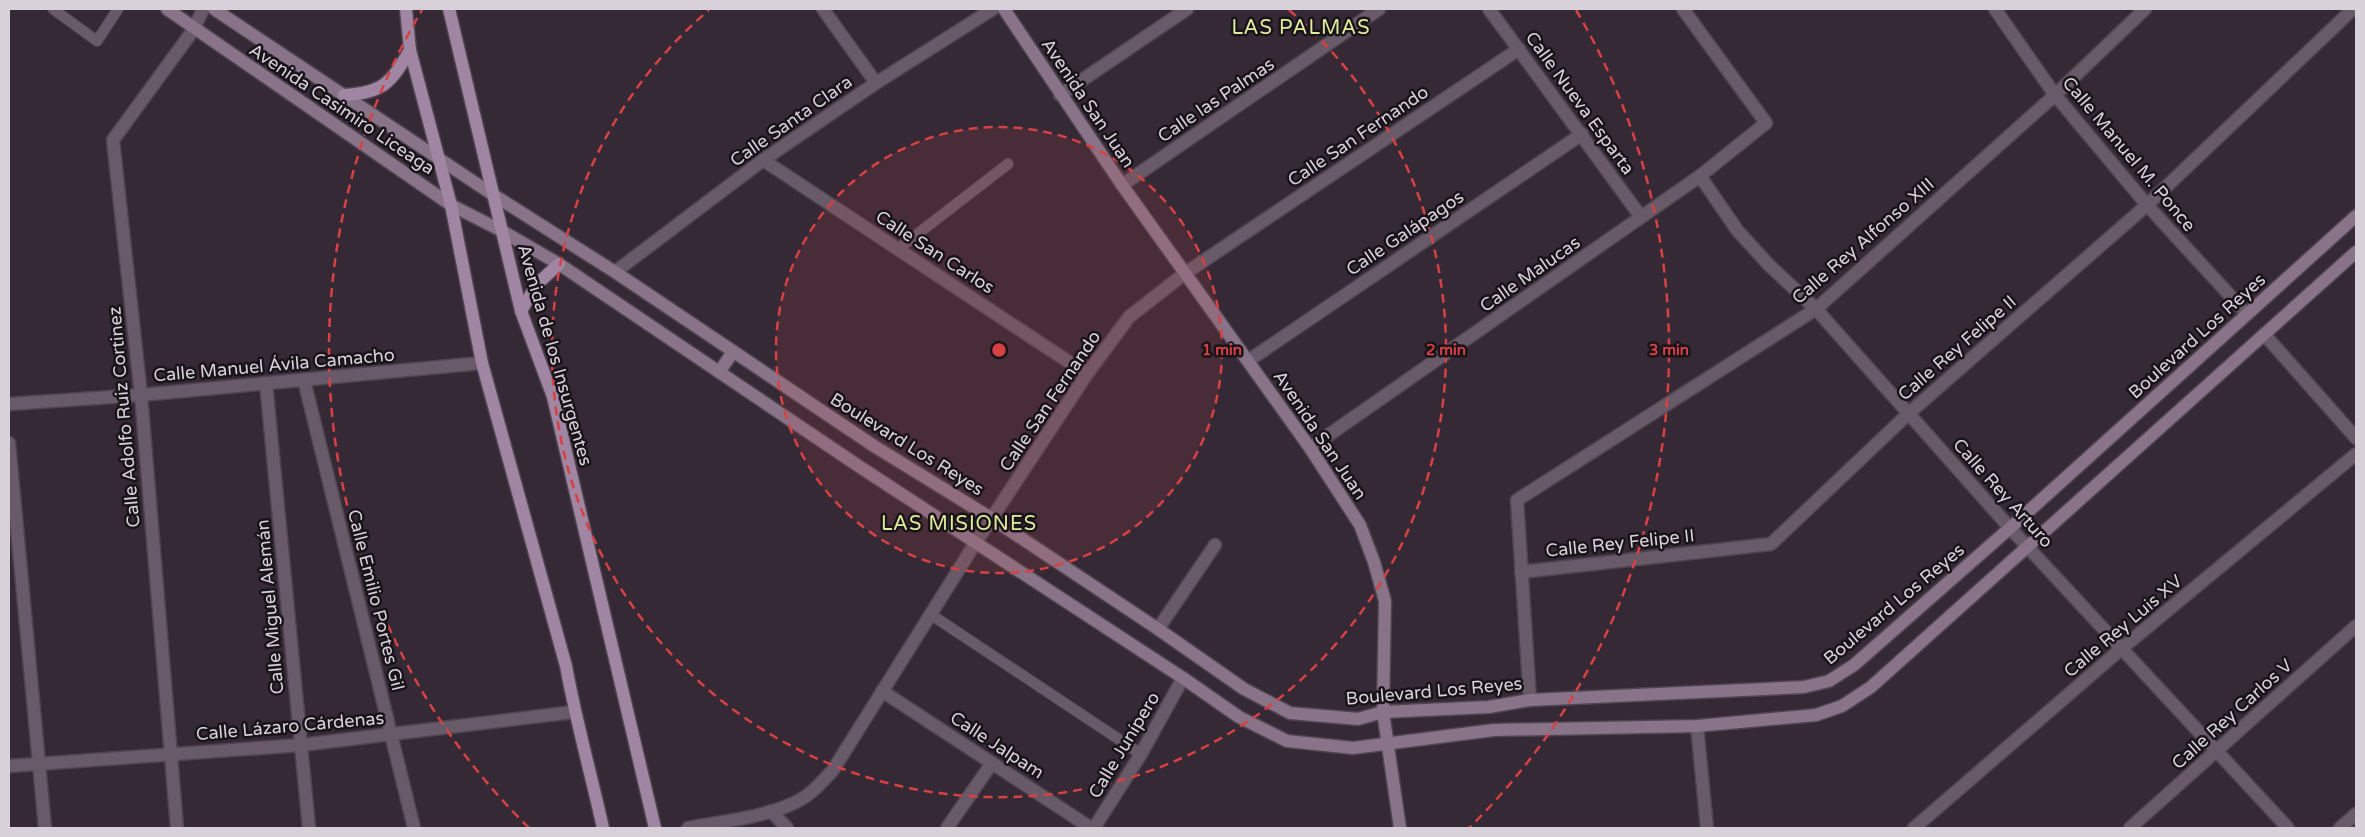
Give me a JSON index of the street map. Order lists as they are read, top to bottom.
{
  "streets": {
    "main road": [
      "Avenida San Juan",
      "Avenida Casimiro Liceaga",
      "Boulevard Los Reyes",
      "Avenida de los Insurgentes"
    ],
    "street": [
      "Calle las Palmas",
      "Calle Nueva Esparta",
      "Calle Santa Clara",
      "Calle San Fernando",
      "Calle Manuel M. Ponce",
      "Calle Galápagos",
      "Calle Rey Alfonso XIII",
      "Calle San Carlos",
      "Calle Malucas",
      "Calle Rey Felipe II",
      "Calle Manuel Ávila Camacho",
      "Calle Adolfo Ruiz Cortinez",
      "Calle Rey Arturo",
      "Calle Emilio Portes Gil",
      "Calle Miguel Alemán",
      "Calle Rey Luis XV",
      "Calle Rey Carlos V",
      "Calle Lázaro Cárdenas",
      "Calle Jalpam",
      "Calle Junípero"
    ]
  },
  "crossings": [
    ["Calle las Palmas", "Avenida San Juan"],
    ["Avenida San Juan", "Calle San Fernando"],
    ["Avenida San Juan", "Calle Galápagos"],
    ["Avenida San Juan", "Calle Malucas"],
    ["Avenida San Juan", "Boulevard Los Reyes"],
    ["Calle Nueva Esparta", "Calle San Fernando"],
    ["Calle Nueva Esparta", "Calle Galápagos"],
    ["Calle Nueva Esparta", "Calle Malucas"],
    ["Avenida Casimiro Liceaga", "Boulevard Los Reyes"],
    ["Avenida Casimiro Liceaga", "Avenida de los Insurgentes"],
    ["Avenida Casimiro Liceaga", "Calle Adolfo Ruiz Cortinez"],
    ["Calle Santa Clara", "Calle San Carlos"],
    ["Calle Santa Clara", "Boulevard Los Reyes"],
    ["Calle San Fernando", "Calle San Carlos"],
    ["Calle San Fernando", "Boulevard Los Reyes"],
    ["Calle San Fernando", "Calle Jalpam"],
    ["Calle Manuel M. Ponce", "Calle Rey Alfonso XIII"],
    ["Calle Manuel M. Ponce", "Boulevard Los Reyes"],
    ["Calle Manuel M. Ponce", "Calle Rey Felipe II"],
    ["Calle Rey Alfonso XIII", "Boulevard Los Reyes"],
    ["Calle Rey Alfonso XIII", "Calle Rey Felipe II"],
    ["Calle Rey Alfonso XIII", "Calle Rey Arturo"],
    ["Calle Malucas", "Calle Rey Arturo"],
    ["Boulevard Los Reyes", "Avenida de los Insurgentes"],
    ["Boulevard Los Reyes", "Calle Rey Arturo"],
    ["Calle Rey Felipe II", "Calle Rey Arturo"],
    ["Calle Manuel Ávila Camacho", "Calle Adolfo Ruiz Cortinez"],
    ["Calle Manuel Ávila Camacho", "Calle Emilio Portes Gil"],
    ["Calle Manuel Ávila Camacho", "Calle Miguel Alemán"],
    ["Calle Adolfo Ruiz Cortinez", "Calle Lázaro Cárdenas"],
    ["Calle Rey Arturo", "Calle Rey Luis XV"],
    ["Calle Rey Arturo", "Calle Rey Carlos V"],
    ["Calle Emilio Portes Gil", "Calle Lázaro Cárdenas"],
    ["Calle Miguel Alemán", "Calle Lázaro Cárdenas"],
    ["Calle Jalpam", "Calle Junípero"]
  ],
  "districts": ["LAS PALMAS", "LAS MISIONES"],
  "rings": ["1 min", "2 min", "3 min"]
}
